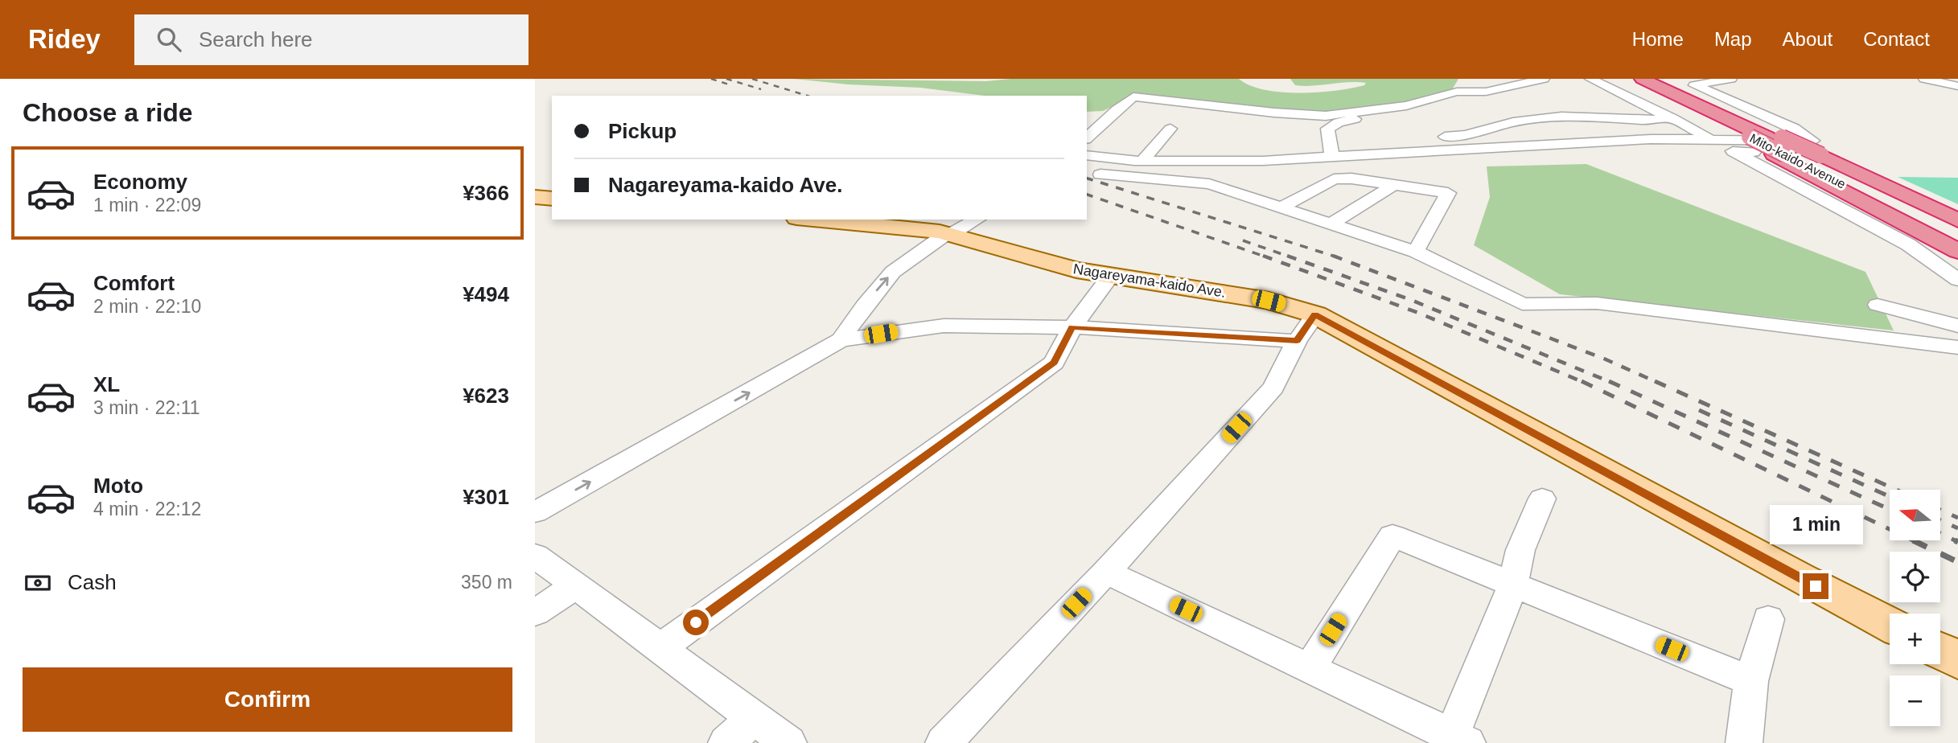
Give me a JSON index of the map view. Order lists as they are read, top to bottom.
{
  "streets": {
    "highway": ["Mito-kaido Avenue"],
    "main road": ["Nagareyama-kaido Ave."]
  },
  "north": "left",
  "page": {
    "header": "Ridey",
    "search": "Search here",
    "nav": [
      "Home",
      "Map",
      "About",
      "Contact"
    ],
    "heading": "Choose a ride",
    "banner": ["Pickup", "Nagareyama-kaido Ave."],
    "list": [
      {
        "name": "Economy",
        "note": "1 min · 22:09",
        "value": "¥366"
      },
      {
        "name": "Comfort",
        "note": "2 min · 22:10",
        "value": "¥494"
      },
      {
        "name": "XL",
        "note": "3 min · 22:11",
        "value": "¥623"
      },
      {
        "name": "Moto",
        "note": "4 min · 22:12",
        "value": "¥301"
      }
    ],
    "map_buttons": ["+", "−"],
    "bubble": "1 min",
    "pay": ["Cash", "350 m"],
    "buttons": "Confirm"
  }
}
